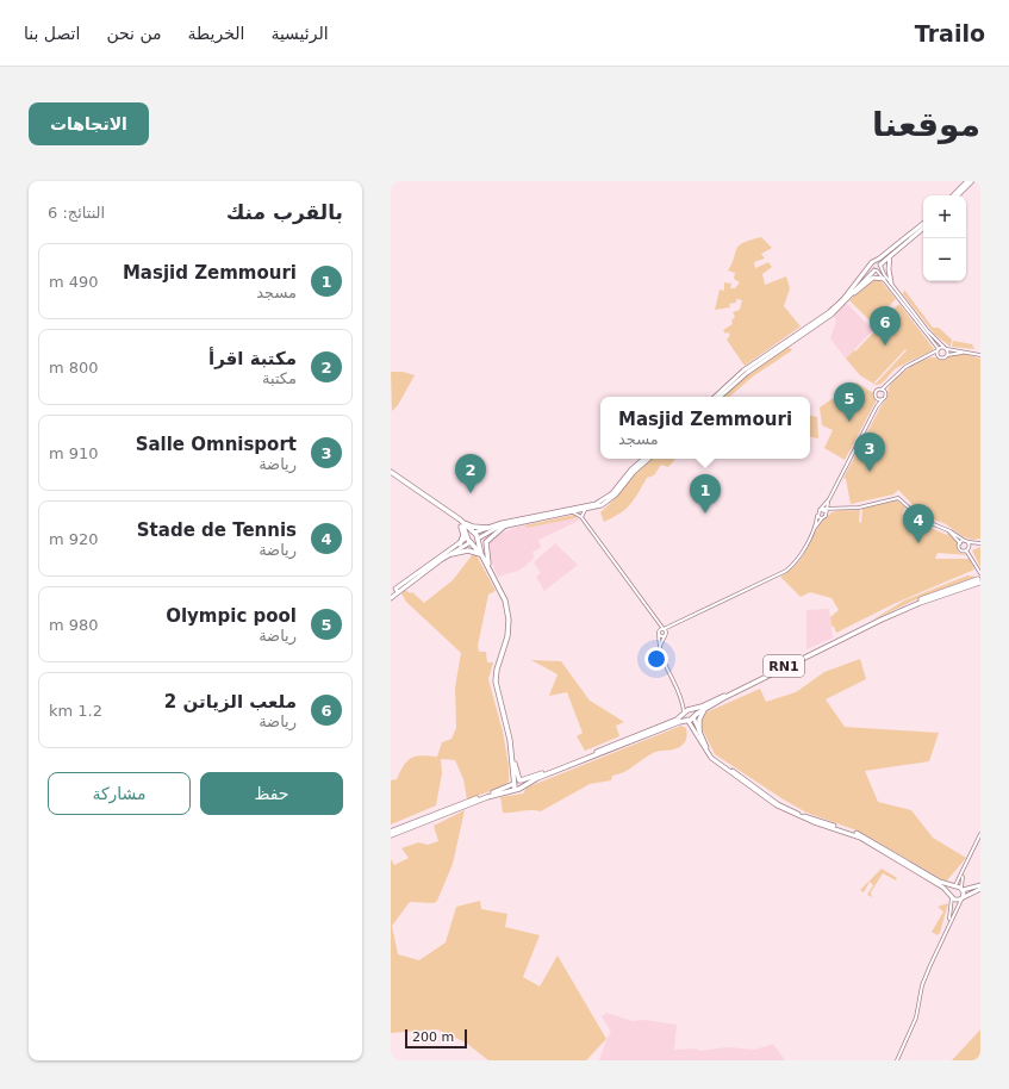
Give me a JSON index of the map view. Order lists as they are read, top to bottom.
{
  "streets": {
    "highway": ["RN1"]
  },
  "scale_bar": "200 m",
  "page": {
    "header": "Trailo",
    "nav": [
      "الرئيسية",
      "الخريطة",
      "من نحن",
      "اتصل بنا"
    ],
    "buttons": [
      "الاتجاهات",
      ["حفظ", "مشاركة"]
    ],
    "title": "موقعنا",
    "heading": ["بالقرب منك", "النتائج: 6"],
    "map_buttons": ["+", "−"],
    "list": [
      {
        "mark": "1",
        "name": "Masjid Zemmouri",
        "note": "مسجد",
        "value": "490 m"
      },
      {
        "mark": "2",
        "name": "مكتبة اقرأ",
        "note": "مكتبة",
        "value": "800 m"
      },
      {
        "mark": "3",
        "name": "Salle Omnisport",
        "note": "رياضة",
        "value": "910 m"
      },
      {
        "mark": "4",
        "name": "Stade de Tennis",
        "note": "رياضة",
        "value": "920 m"
      },
      {
        "mark": "5",
        "name": "Olympic pool",
        "note": "رياضة",
        "value": "980 m"
      },
      {
        "mark": "6",
        "name": "ملعب الزياتن 2",
        "note": "رياضة",
        "value": "1.2 km"
      }
    ],
    "pins": [
      "6",
      "5",
      "3",
      "2",
      "1",
      "4"
    ],
    "popup": ["Masjid Zemmouri", "مسجد"],
    "scale": "200 m"
  }
}
